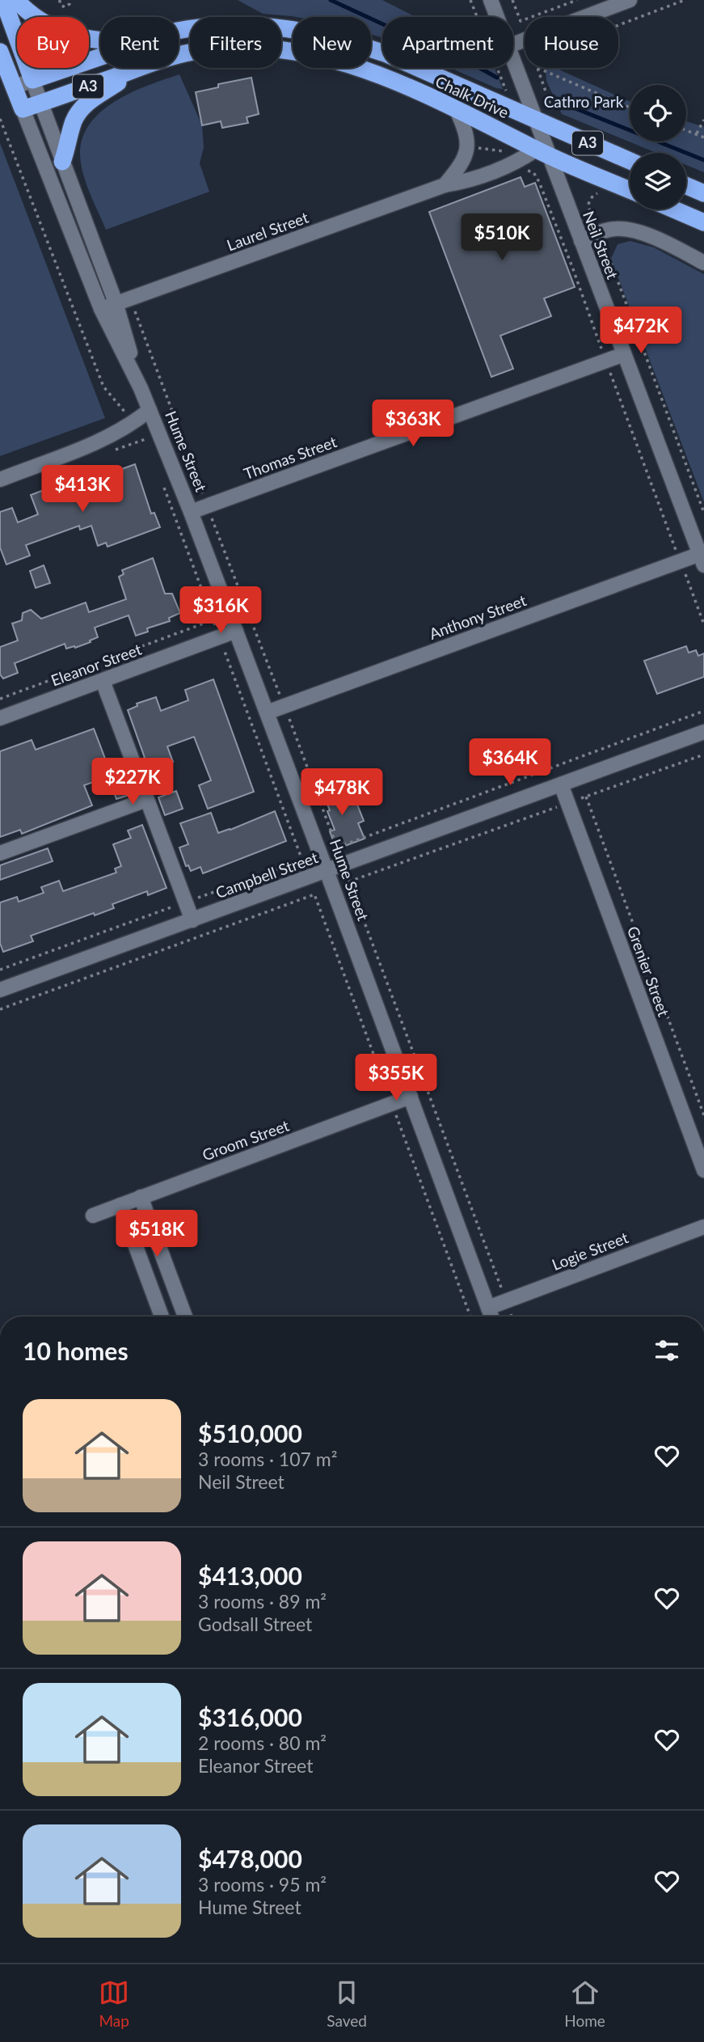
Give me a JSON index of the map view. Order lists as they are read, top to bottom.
{
  "streets": {
    "highway": ["A3", "Chalk Drive", "Hume Street"],
    "street": [
      "Laurel Street",
      "Neil Street",
      "Thomas Street",
      "Anthony Street",
      "Eleanor Street",
      "Campbell Street",
      "Grenier Street",
      "Groom Street",
      "Logie Street"
    ]
  },
  "crossings": [
    ["Chalk Drive", "Laurel Street"],
    ["Chalk Drive", "Neil Street"],
    ["Chalk Drive", "Hume Street"],
    ["Laurel Street", "Neil Street"],
    ["Laurel Street", "Hume Street"],
    ["Neil Street", "Thomas Street"],
    ["Neil Street", "Anthony Street"],
    ["Hume Street", "Thomas Street"],
    ["Hume Street", "Anthony Street"],
    ["Hume Street", "Eleanor Street"],
    ["Hume Street", "Campbell Street"],
    ["Hume Street", "Groom Street"],
    ["Hume Street", "Logie Street"],
    ["Campbell Street", "Grenier Street"]
  ],
  "parks": ["Cathro Park"],
  "page": {
    "chip": [
      "Buy",
      "Rent",
      "Filters",
      "New",
      "Apartment",
      "House"
    ],
    "price": [
      "$510K",
      "$472K",
      "$363K",
      "$413K",
      "$316K",
      "$364K",
      "$227K",
      "$478K",
      "$355K",
      "$518K"
    ],
    "heading": "10 homes",
    "list": [
      {
        "name": "$510,000",
        "note": "3 rooms · 107 m² · Neil Street"
      },
      {
        "name": "$413,000",
        "note": "3 rooms · 89 m² · Godsall Street"
      },
      {
        "name": "$316,000",
        "note": "2 rooms · 80 m² · Eleanor Street"
      },
      {
        "name": "$478,000",
        "note": "3 rooms · 95 m² · Hume Street"
      }
    ],
    "tabs": ["Map", "Saved", "Home"]
  }
}
